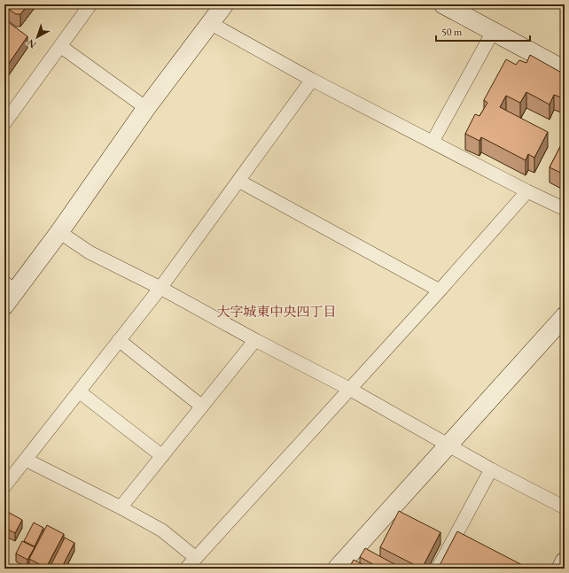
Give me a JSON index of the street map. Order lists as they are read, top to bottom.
{
  "districts": ["大字城東中央四丁目"],
  "scale_bar": "50 m",
  "north": "bottom left"
}
